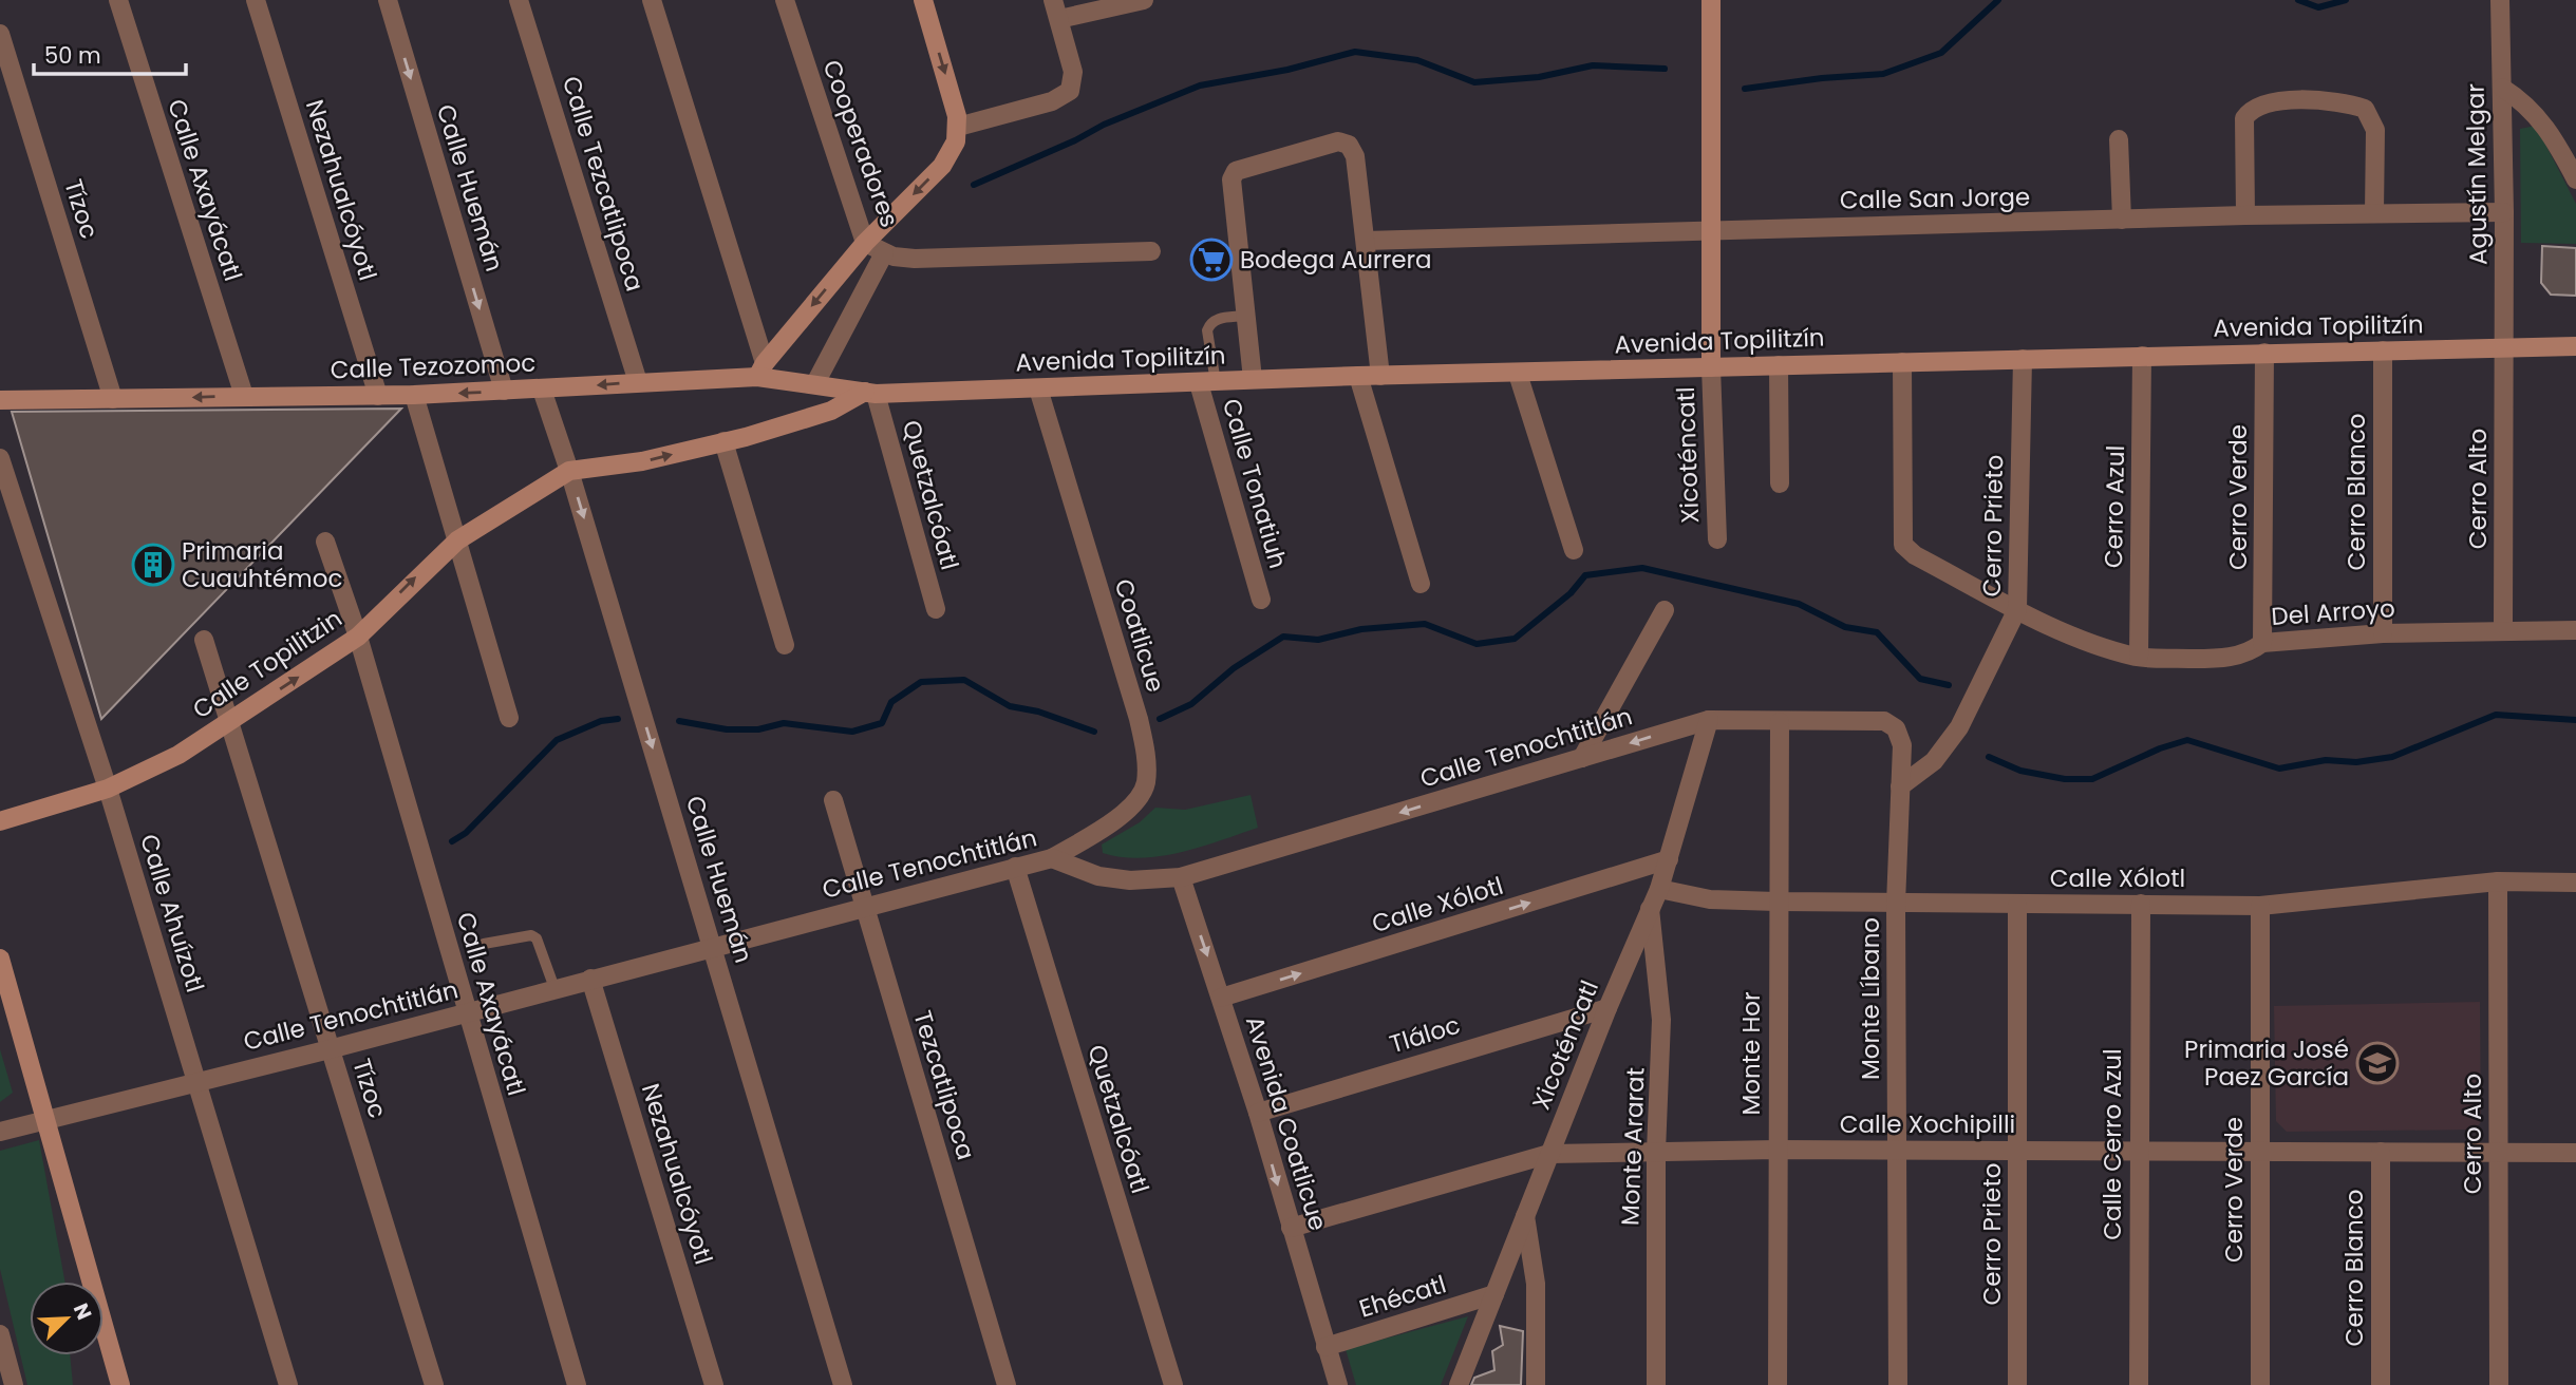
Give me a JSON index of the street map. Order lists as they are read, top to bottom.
{
  "streets": {
    "street": [
      "Cooperadores",
      "Agustín Melgar",
      "Calle Tezcatlipoca",
      "Calle Huemán",
      "Calle Axayácatl",
      "Nezahualcóyotl",
      "Calle San Jorge",
      "Tízoc",
      "Avenida Topilitzín",
      "Calle Tezozomoc",
      "Xicoténcatl",
      "Calle Tonatiuh",
      "Cerro Alto",
      "Cerro Blanco",
      "Quetzalcóatl",
      "Cerro Verde",
      "Cerro Azul",
      "Cerro Prieto",
      "Del Arroyo",
      "Coatlicue",
      "Calle Topilitzin",
      "Calle Tenochtitlán",
      "Calle Xólotl",
      "Calle Ahuízotl",
      "Monte Líbano",
      "Tláloc",
      "Monte Hor",
      "Tezcatlipoca",
      "Avenida Coatlicue",
      "Calle Xochipilli",
      "Calle Cerro Azul",
      "Monte Ararat",
      "Ehécatl"
    ]
  },
  "crossings": [
    ["Agustín Melgar", "Calle San Jorge"],
    ["Agustín Melgar", "Avenida Topilitzín"],
    ["Agustín Melgar", "Cerro Alto"],
    ["Calle Tezcatlipoca", "Calle Tezozomoc"],
    ["Calle Huemán", "Calle Tezozomoc"],
    ["Calle Huemán", "Calle Topilitzin"],
    ["Calle Huemán", "Calle Tenochtitlán"],
    ["Calle Axayácatl", "Calle Tezozomoc"],
    ["Calle Axayácatl", "Calle Topilitzin"],
    ["Calle Axayácatl", "Calle Tenochtitlán"],
    ["Nezahualcóyotl", "Calle Tezozomoc"],
    ["Nezahualcóyotl", "Calle Tenochtitlán"],
    ["Calle San Jorge", "Calle Tonatiuh"],
    ["Tízoc", "Calle Tezozomoc"],
    ["Tízoc", "Calle Topilitzin"],
    ["Tízoc", "Calle Tenochtitlán"],
    ["Avenida Topilitzín", "Calle Tezozomoc"],
    ["Avenida Topilitzín", "Xicoténcatl"],
    ["Avenida Topilitzín", "Calle Tonatiuh"],
    ["Avenida Topilitzín", "Cerro Alto"],
    ["Avenida Topilitzín", "Cerro Blanco"],
    ["Avenida Topilitzín", "Quetzalcóatl"],
    ["Avenida Topilitzín", "Cerro Verde"],
    ["Avenida Topilitzín", "Cerro Azul"],
    ["Avenida Topilitzín", "Cerro Prieto"],
    ["Avenida Topilitzín", "Del Arroyo"],
    ["Avenida Topilitzín", "Coatlicue"],
    ["Avenida Topilitzín", "Calle Topilitzin"],
    ["Calle Tezozomoc", "Quetzalcóatl"],
    ["Calle Tezozomoc", "Calle Topilitzin"],
    ["Xicoténcatl", "Calle Tenochtitlán"],
    ["Xicoténcatl", "Calle Xólotl"],
    ["Xicoténcatl", "Tláloc"],
    ["Xicoténcatl", "Calle Xochipilli"],
    ["Xicoténcatl", "Monte Ararat"],
    ["Xicoténcatl", "Ehécatl"],
    ["Cerro Alto", "Del Arroyo"],
    ["Cerro Alto", "Calle Xólotl"],
    ["Cerro Alto", "Calle Xochipilli"],
    ["Cerro Blanco", "Del Arroyo"],
    ["Cerro Blanco", "Calle Xochipilli"],
    ["Quetzalcóatl", "Calle Topilitzin"],
    ["Quetzalcóatl", "Calle Tenochtitlán"],
    ["Cerro Verde", "Del Arroyo"],
    ["Cerro Verde", "Calle Xólotl"],
    ["Cerro Verde", "Calle Xochipilli"],
    ["Cerro Azul", "Del Arroyo"],
    ["Cerro Prieto", "Del Arroyo"],
    ["Cerro Prieto", "Calle Xólotl"],
    ["Cerro Prieto", "Monte Líbano"],
    ["Cerro Prieto", "Calle Xochipilli"],
    ["Coatlicue", "Calle Tenochtitlán"],
    ["Calle Topilitzin", "Calle Ahuízotl"],
    ["Calle Tenochtitlán", "Calle Ahuízotl"],
    ["Calle Tenochtitlán", "Monte Líbano"],
    ["Calle Tenochtitlán", "Monte Hor"],
    ["Calle Tenochtitlán", "Tezcatlipoca"],
    ["Calle Tenochtitlán", "Avenida Coatlicue"],
    ["Calle Xólotl", "Monte Líbano"],
    ["Calle Xólotl", "Monte Hor"],
    ["Calle Xólotl", "Avenida Coatlicue"],
    ["Calle Xólotl", "Calle Cerro Azul"],
    ["Monte Líbano", "Calle Xochipilli"],
    ["Tláloc", "Avenida Coatlicue"],
    ["Monte Hor", "Calle Xochipilli"],
    ["Avenida Coatlicue", "Calle Xochipilli"],
    ["Avenida Coatlicue", "Ehécatl"],
    ["Calle Xochipilli", "Calle Cerro Azul"],
    ["Calle Xochipilli", "Monte Ararat"]
  ],
  "one_way": ["Calle Tezozomoc", "Calle Topilitzin", "Avenida Coatlicue"],
  "places": {
    "supermarket": ["Bodega Aurrera"],
    "building": ["Primaria Cuauhtémoc"],
    "school or university": ["Primaria José Paez García"]
  },
  "scale_bar": "50 m",
  "north": "top right"
}
